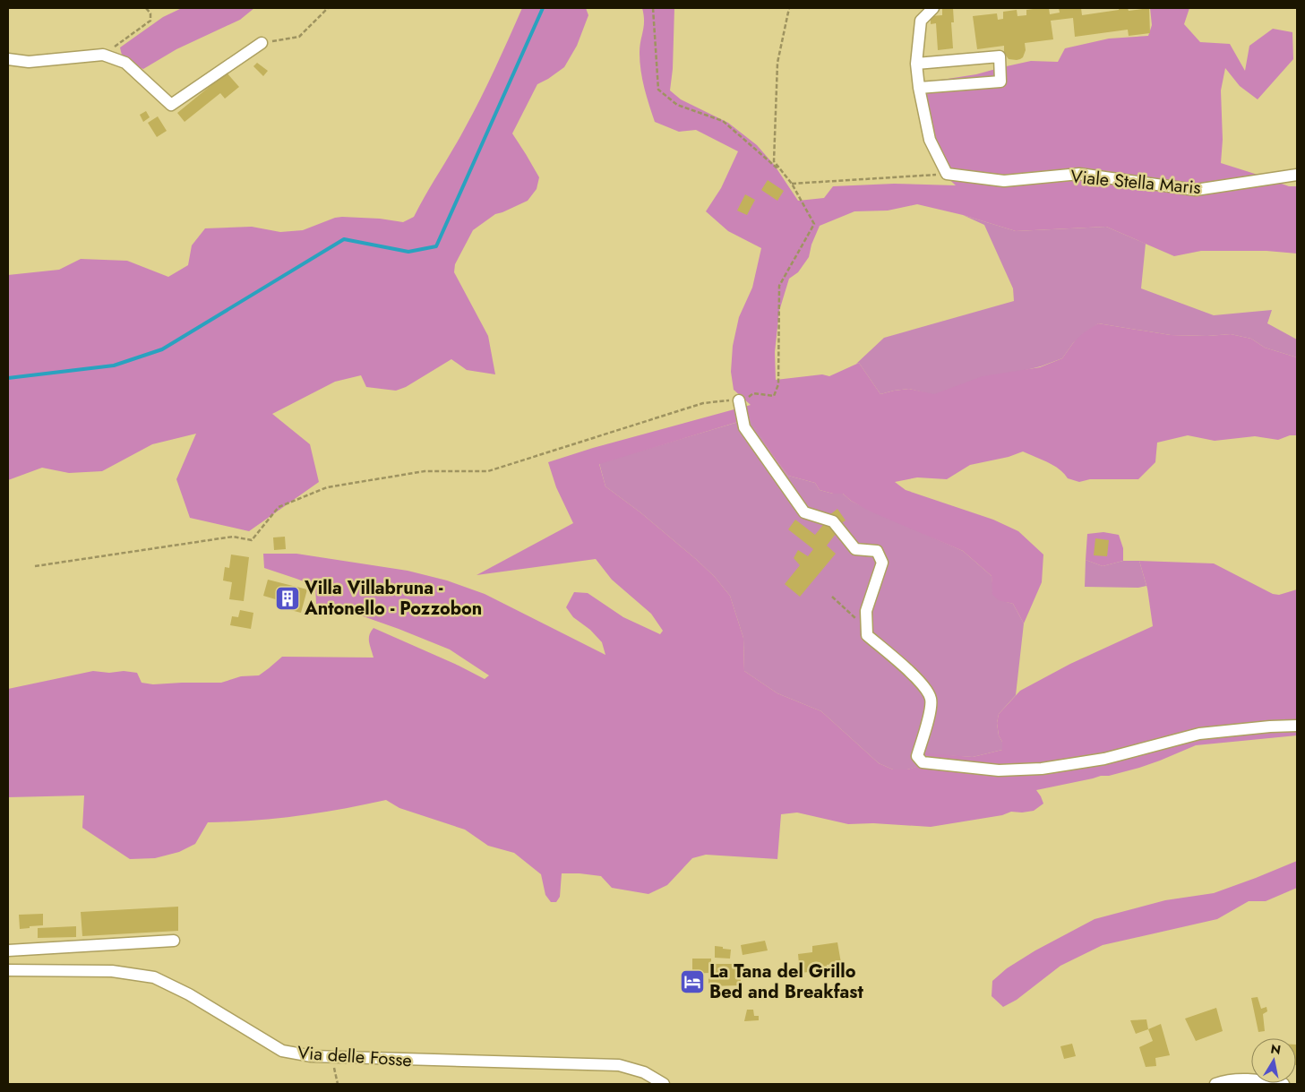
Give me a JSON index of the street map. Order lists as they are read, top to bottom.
{
  "streets": {
    "street": ["Viale Stella Maris", "Via delle Fosse"]
  },
  "places": {
    "building": ["Villa Villabruna - Antonello - Pozzobon"],
    "hotel": ["La Tana del Grillo Bed and Breakfast"]
  },
  "north": "top"
}
